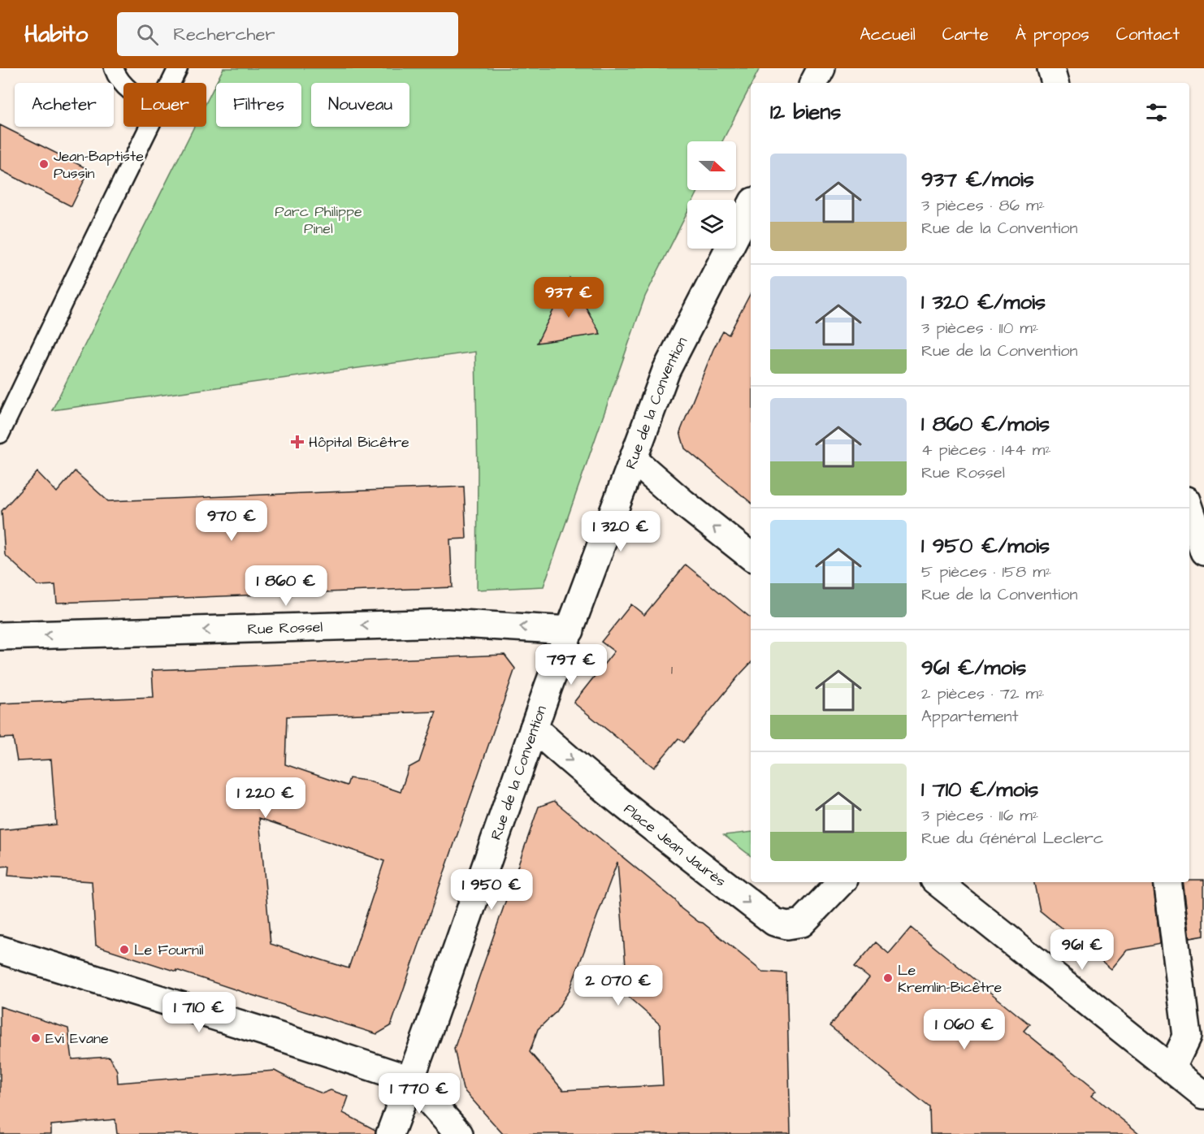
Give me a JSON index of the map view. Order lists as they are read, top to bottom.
{
  "streets": {
    "street": ["Rue de la Convention", "Rue Rossel", "Place Jean Jaurès"]
  },
  "crossings": [
    ["Rue de la Convention", "Rue Rossel"],
    ["Rue de la Convention", "Place Jean Jaurès"]
  ],
  "one_way": ["Rue Rossel", "Place Jean Jaurès"],
  "parks": ["Parc Philippe Pinel"],
  "places": {
    "other": [
      "Jean-Baptiste Pussin",
      "Le Fournil",
      "Le Kremlin-Bicêtre",
      "Evi Evane"
    ],
    "health": ["Hôpital Bicêtre"]
  },
  "house_numbers": ["1"],
  "north": "right",
  "page": {
    "header": "Habito",
    "search": "Rechercher",
    "nav": [
      "Accueil",
      "Carte",
      "À propos",
      "Contact"
    ],
    "chip": [
      "Acheter",
      "Louer",
      "Filtres",
      "Nouveau"
    ],
    "heading": "12 biens",
    "list": [
      {
        "name": "937 €/mois",
        "note": "3 pièces · 86 m² · Rue de la Convention"
      },
      {
        "name": "1 320 €/mois",
        "note": "3 pièces · 110 m² · Rue de la Convention"
      },
      {
        "name": "1 860 €/mois",
        "note": "4 pièces · 144 m² · Rue Rossel"
      },
      {
        "name": "1 950 €/mois",
        "note": "5 pièces · 158 m² · Rue de la Convention"
      },
      {
        "name": "961 €/mois",
        "note": "2 pièces · 72 m² · Appartement"
      },
      {
        "name": "1 710 €/mois",
        "note": "3 pièces · 116 m² · Rue du Général Leclerc"
      }
    ],
    "price": [
      "937 €",
      "970 €",
      "1 320 €",
      "1 860 €",
      "797 €",
      "1 220 €",
      "1 950 €",
      "961 €",
      "2 070 €",
      "1 710 €",
      "1 060 €",
      "1 770 €"
    ]
  }
}
